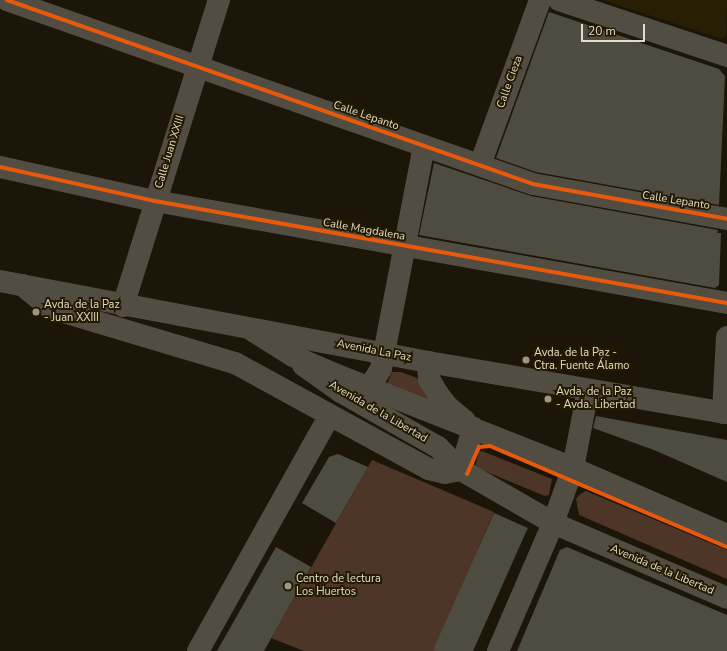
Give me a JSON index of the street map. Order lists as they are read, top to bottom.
{
  "streets": {
    "street": [
      "Calle Cieza",
      "Calle Lepanto",
      "Calle Juan XXIII",
      "Calle Magdalena",
      "Avenida La Paz",
      "Avenida de la Libertad"
    ]
  },
  "crossings": [
    ["Calle Cieza", "Calle Lepanto"],
    ["Calle Lepanto", "Calle Juan XXIII"],
    ["Calle Juan XXIII", "Calle Magdalena"],
    ["Calle Juan XXIII", "Avenida La Paz"],
    ["Avenida La Paz", "Avenida de la Libertad"]
  ],
  "places": [
    "Avda. de la Paz - Juan XXIII",
    "Avda. de la Paz - Ctra. Fuente Álamo",
    "Avda. de la Paz - Avda. Libertad",
    "Centro de lectura Los Huertos"
  ],
  "scale_bar": "20 m"
}
